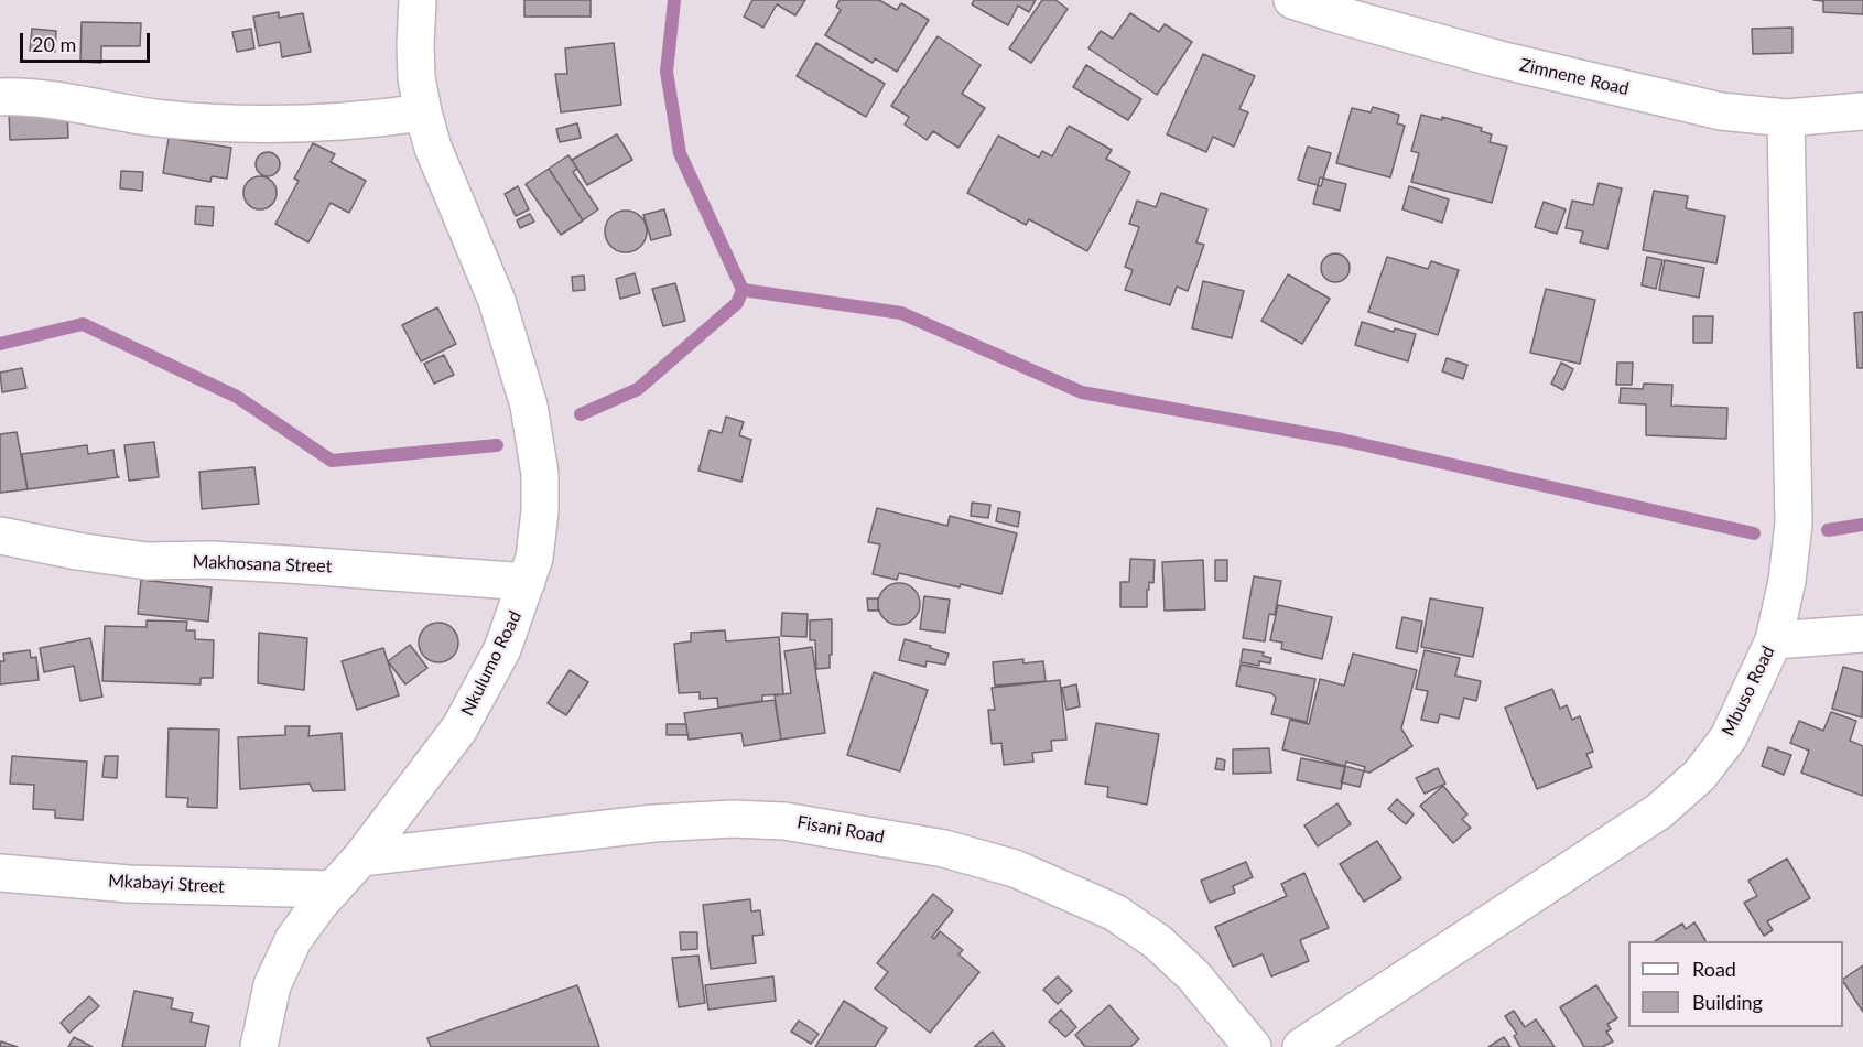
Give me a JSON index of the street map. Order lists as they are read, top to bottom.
{
  "streets": {
    "street": [
      "Zimnene Road",
      "Makhosana Street",
      "Nkulumo Road",
      "Mbuso Road",
      "Fisani Road",
      "Mkabayi Street"
    ]
  },
  "crossings": [
    ["Zimnene Road", "Mbuso Road"],
    ["Makhosana Street", "Nkulumo Road"],
    ["Nkulumo Road", "Fisani Road"],
    ["Nkulumo Road", "Mkabayi Street"]
  ],
  "legend": ["Road", "Building"],
  "scale_bar": "20 m"
}
